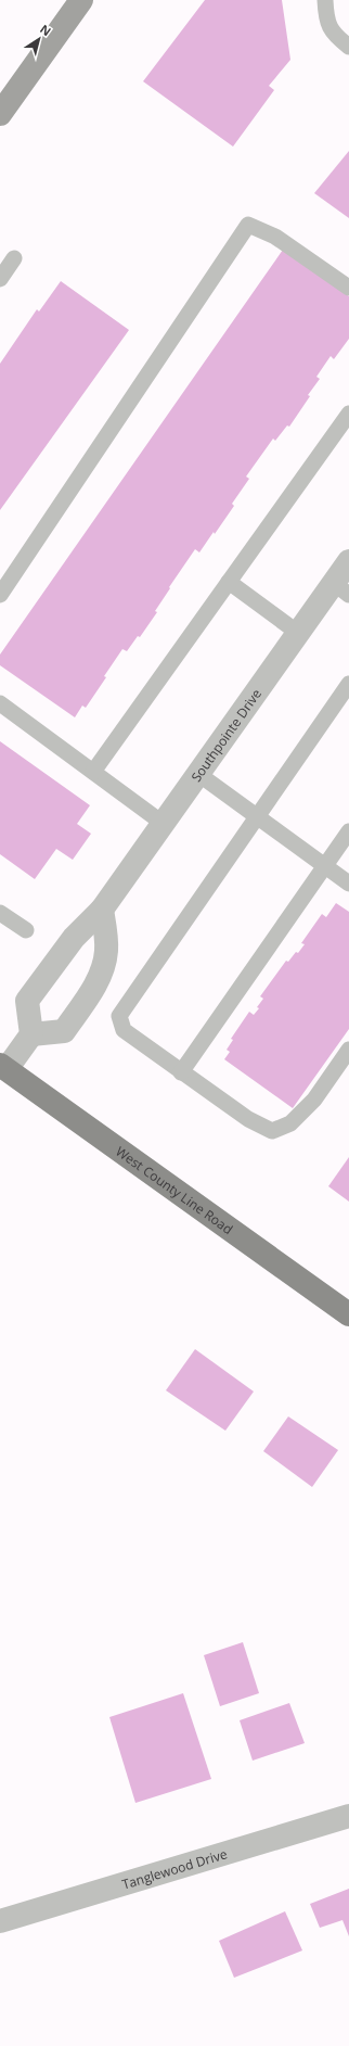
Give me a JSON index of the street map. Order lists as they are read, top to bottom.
{
  "streets": {
    "main road": ["West County Line Road"],
    "street": ["Southpointe Drive", "Tanglewood Drive"]
  },
  "north": "top right"
}
